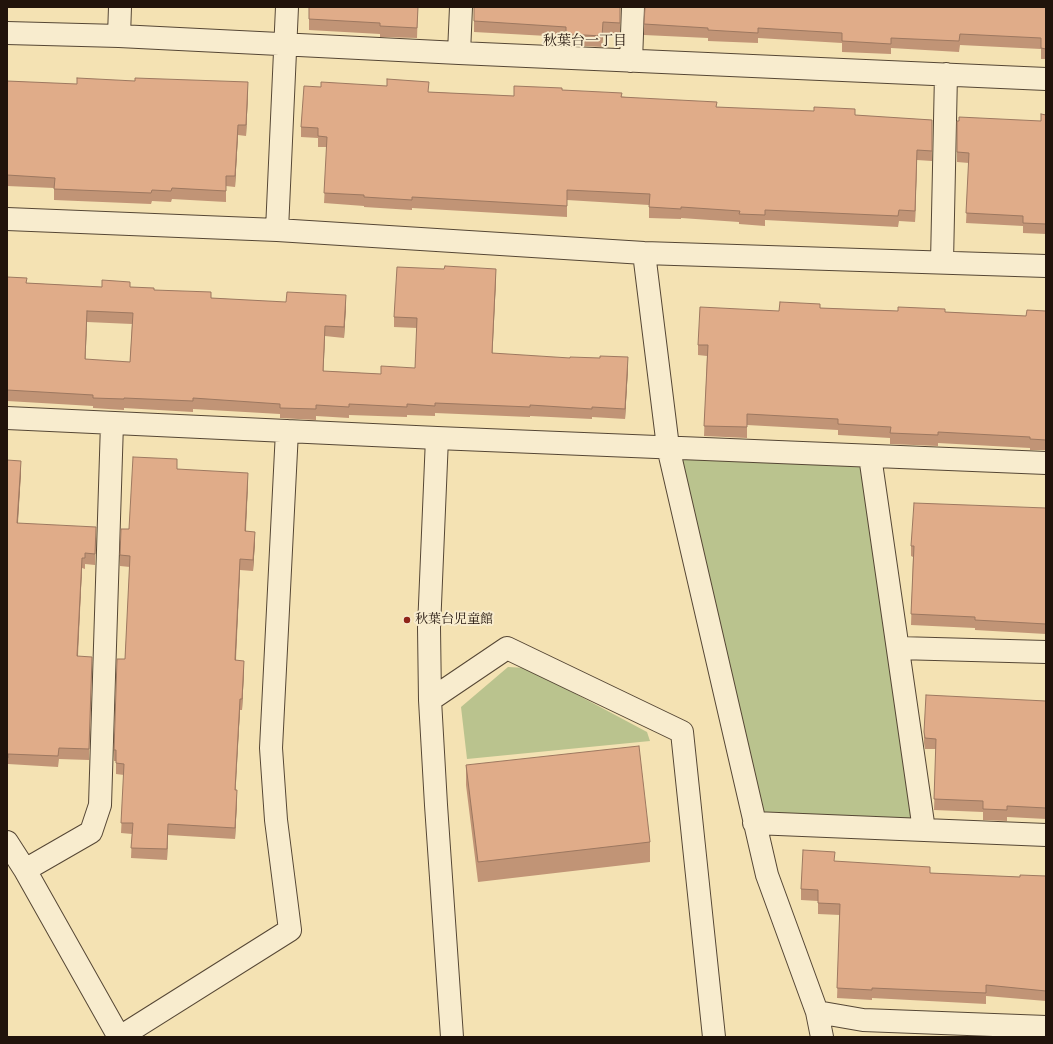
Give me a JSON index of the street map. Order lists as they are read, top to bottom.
{
  "districts": ["秋葉台一丁目"],
  "places": ["秋葉台児童館"]
}
